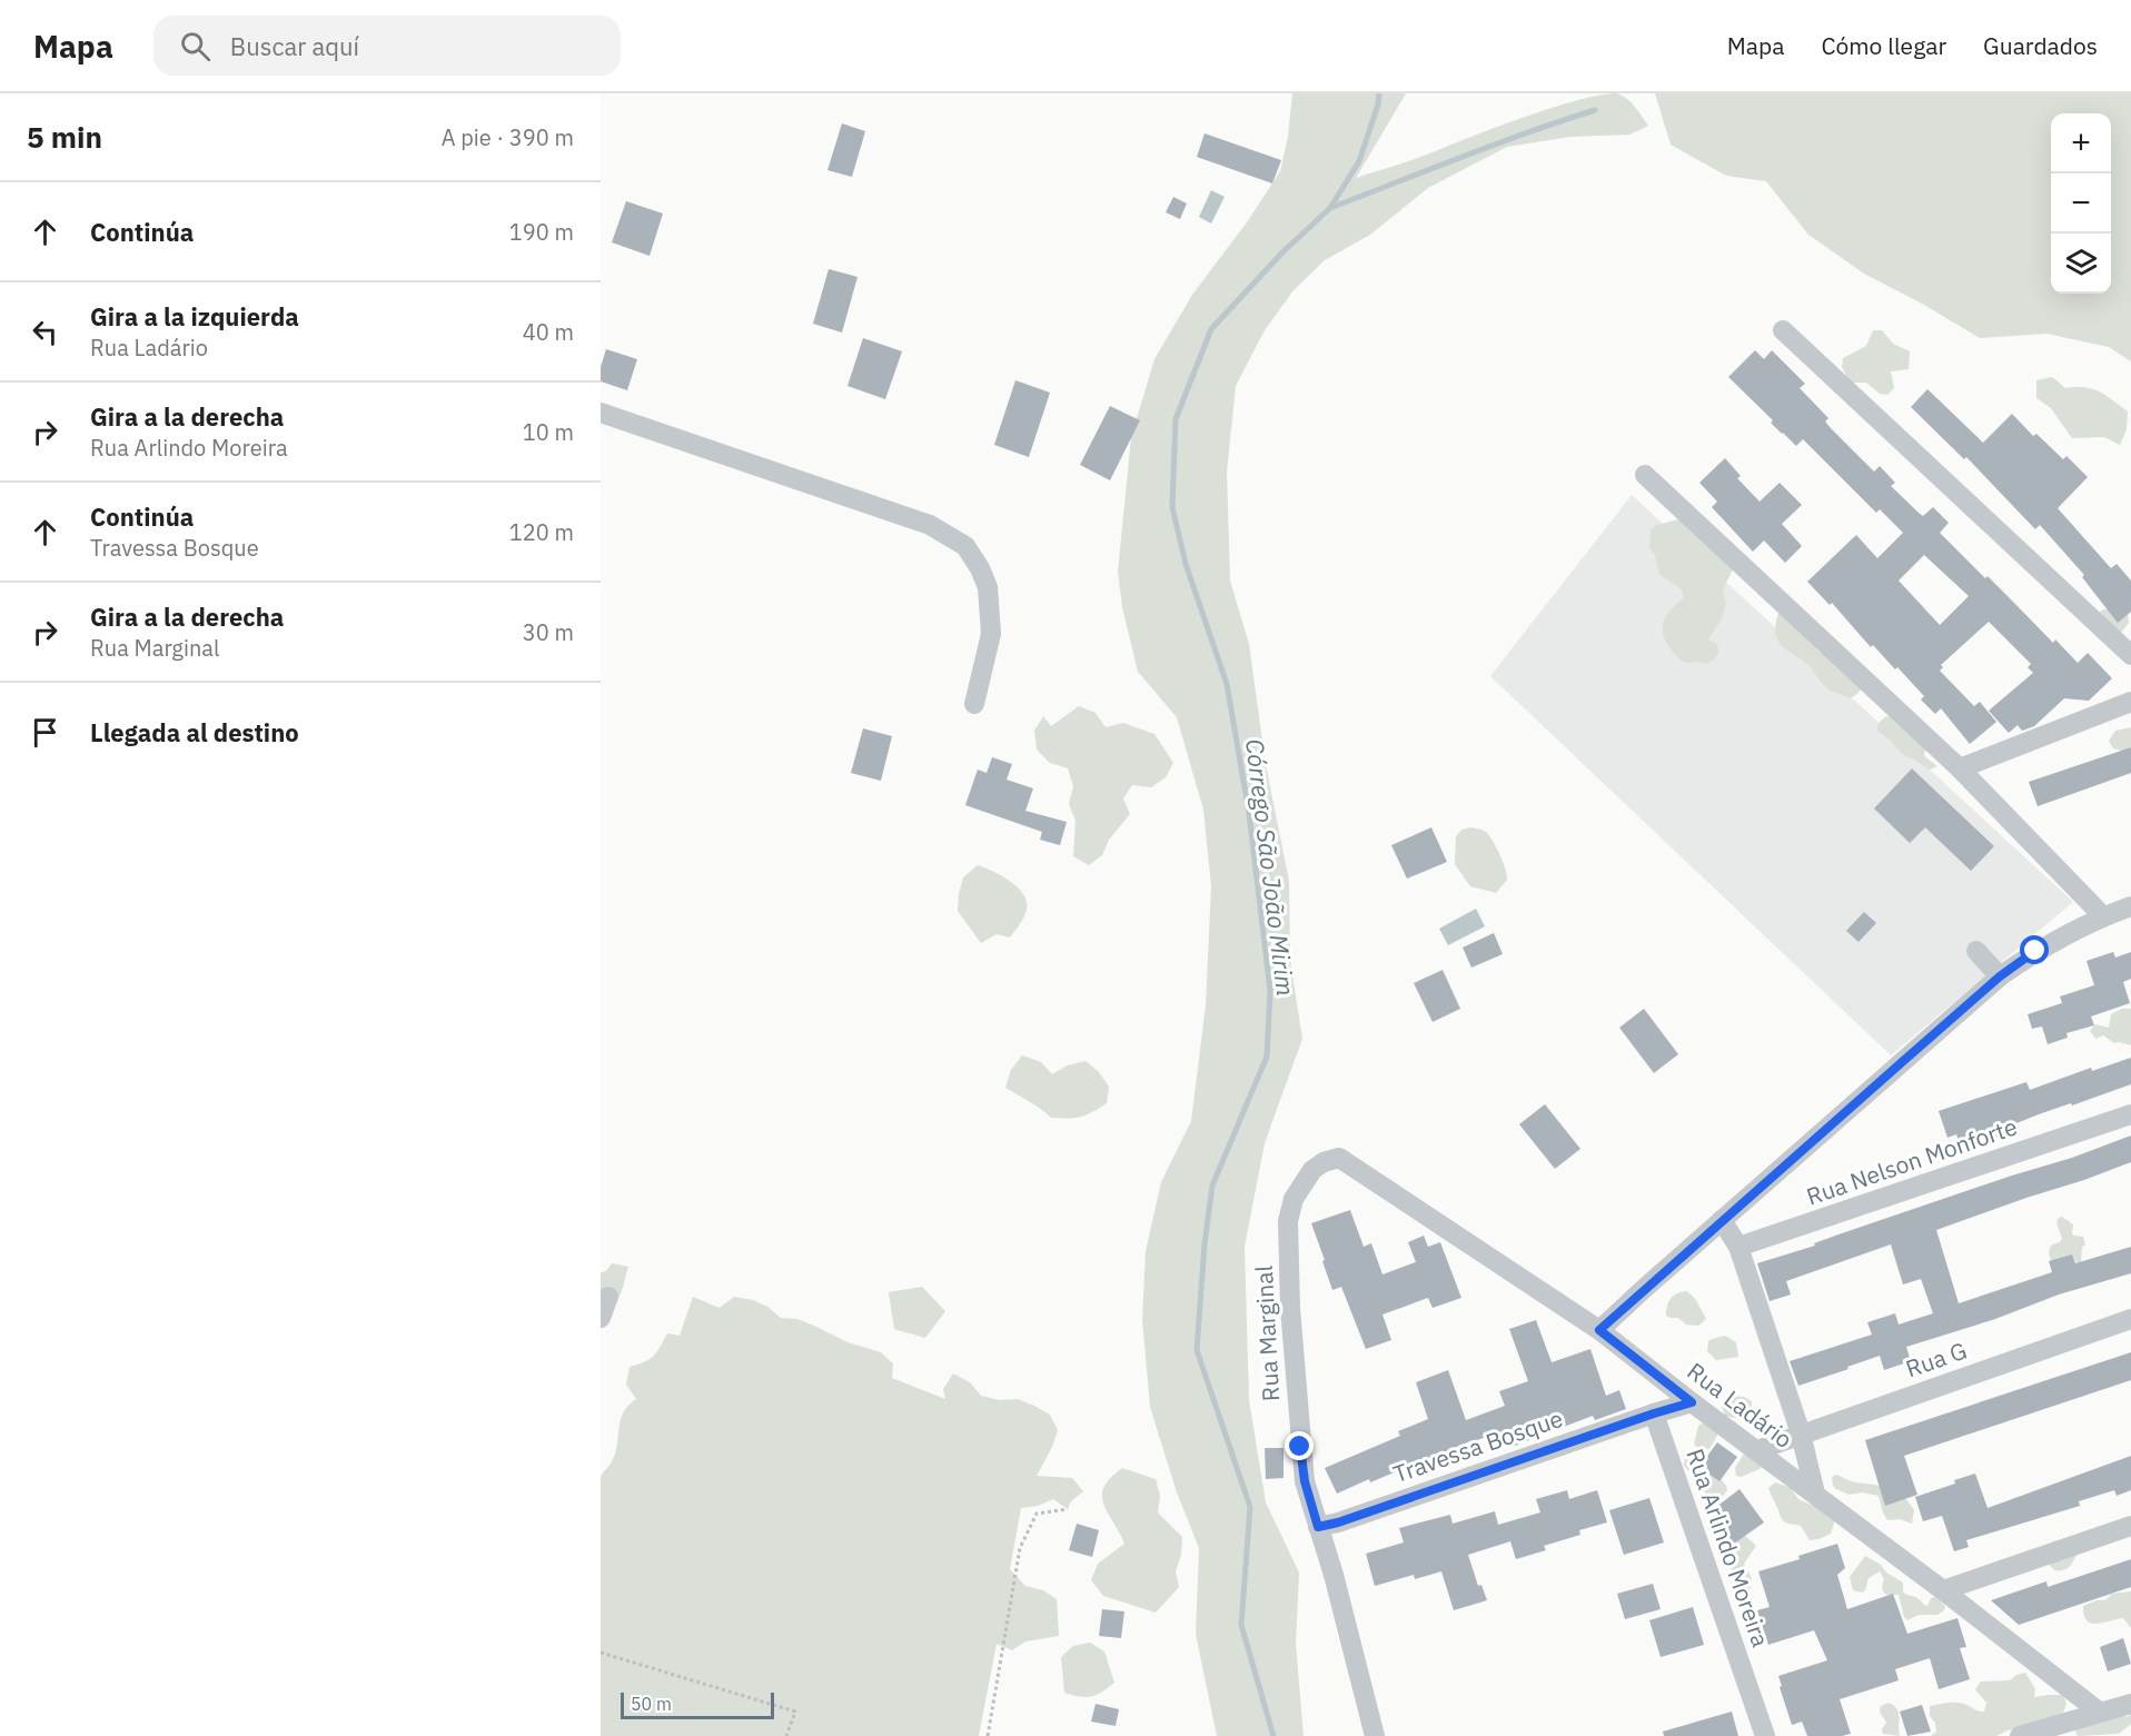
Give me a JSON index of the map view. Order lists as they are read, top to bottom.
{
  "streets": {
    "street": [
      "Rua Nelson Monforte",
      "Rua Marginal",
      "Rua G",
      "Rua Ladário",
      "Travessa Bosque",
      "Rua Arlindo Moreira"
    ]
  },
  "crossings": [
    ["Rua Marginal", "Rua Ladário"],
    ["Rua Marginal", "Travessa Bosque"],
    ["Rua G", "Rua Ladário"],
    ["Travessa Bosque", "Rua Arlindo Moreira"]
  ],
  "water": ["Córrego São João Mirim"],
  "scale_bar": "50 m",
  "page": {
    "header": "Mapa",
    "search": "Buscar aquí",
    "nav": ["Mapa", "Cómo llegar", "Guardados"],
    "heading": ["5 min", "A pie · 390 m"],
    "map_buttons": ["+", "−"],
    "list": [
      ["Continúa", "190 m"],
      ["Gira a la izquierda", "Rua Ladário", "40 m"],
      ["Gira a la derecha", "Rua Arlindo Moreira", "10 m"],
      ["Continúa", "Travessa Bosque", "120 m"],
      ["Gira a la derecha", "Rua Marginal", "30 m"],
      "Llegada al destino"
    ],
    "scale": "50 m"
  }
}
